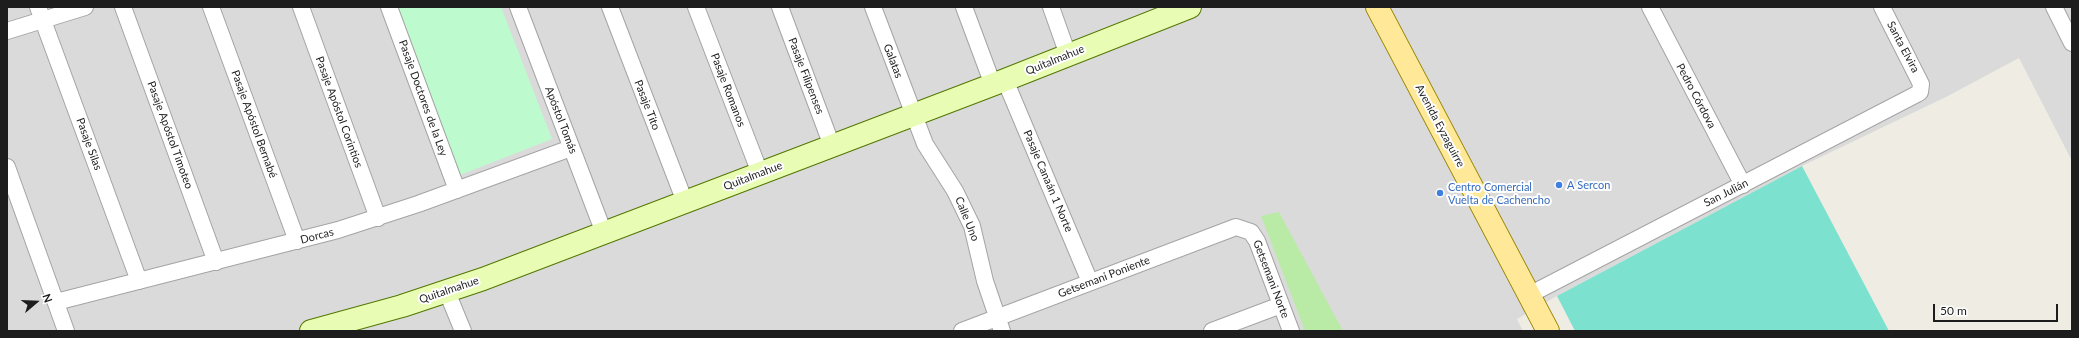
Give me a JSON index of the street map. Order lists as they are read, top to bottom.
{
  "streets": {
    "main road": ["Avenida Eyzaguirre"],
    "street": [
      "Santa Elvira",
      "Quitalmahue",
      "Galatas",
      "Pasaje Filipenses",
      "Pasaje Romanos",
      "Pedro Córdova",
      "Pasaje Doctores de la Ley",
      "Pasaje Tito",
      "Pasaje Apóstol Corintios",
      "Apóstol Tomás",
      "Pasaje Apóstol Bernabé",
      "Pasaje Apóstol Timoteo",
      "Pasaje Silas",
      "Pasaje Canaán 1 Norte",
      "San Julián",
      "Calle Uno",
      "Dorcas",
      "Getsemani Poniente",
      "Getsemani Norte"
    ]
  },
  "crossings": [
    ["Santa Elvira", "San Julián"],
    ["Quitalmahue", "Galatas"],
    ["Quitalmahue", "Pasaje Filipenses"],
    ["Quitalmahue", "Pasaje Romanos"],
    ["Quitalmahue", "Pasaje Tito"],
    ["Quitalmahue", "Apóstol Tomás"],
    ["Quitalmahue", "Pasaje Canaán 1 Norte"],
    ["Quitalmahue", "Calle Uno"],
    ["Galatas", "Calle Uno"],
    ["Pedro Córdova", "San Julián"],
    ["Pasaje Doctores de la Ley", "Dorcas"],
    ["Pasaje Apóstol Corintios", "Dorcas"],
    ["Apóstol Tomás", "Dorcas"],
    ["Pasaje Apóstol Bernabé", "Dorcas"],
    ["Avenida Eyzaguirre", "San Julián"],
    ["Pasaje Apóstol Timoteo", "Dorcas"],
    ["Pasaje Silas", "Dorcas"],
    ["Pasaje Canaán 1 Norte", "Getsemani Poniente"],
    ["Calle Uno", "Getsemani Poniente"],
    ["Getsemani Poniente", "Getsemani Norte"]
  ],
  "places": ["A Sercon", "Centro Comercial Vuelta de Cachencho"],
  "scale_bar": "50 m",
  "north": "right"
}
